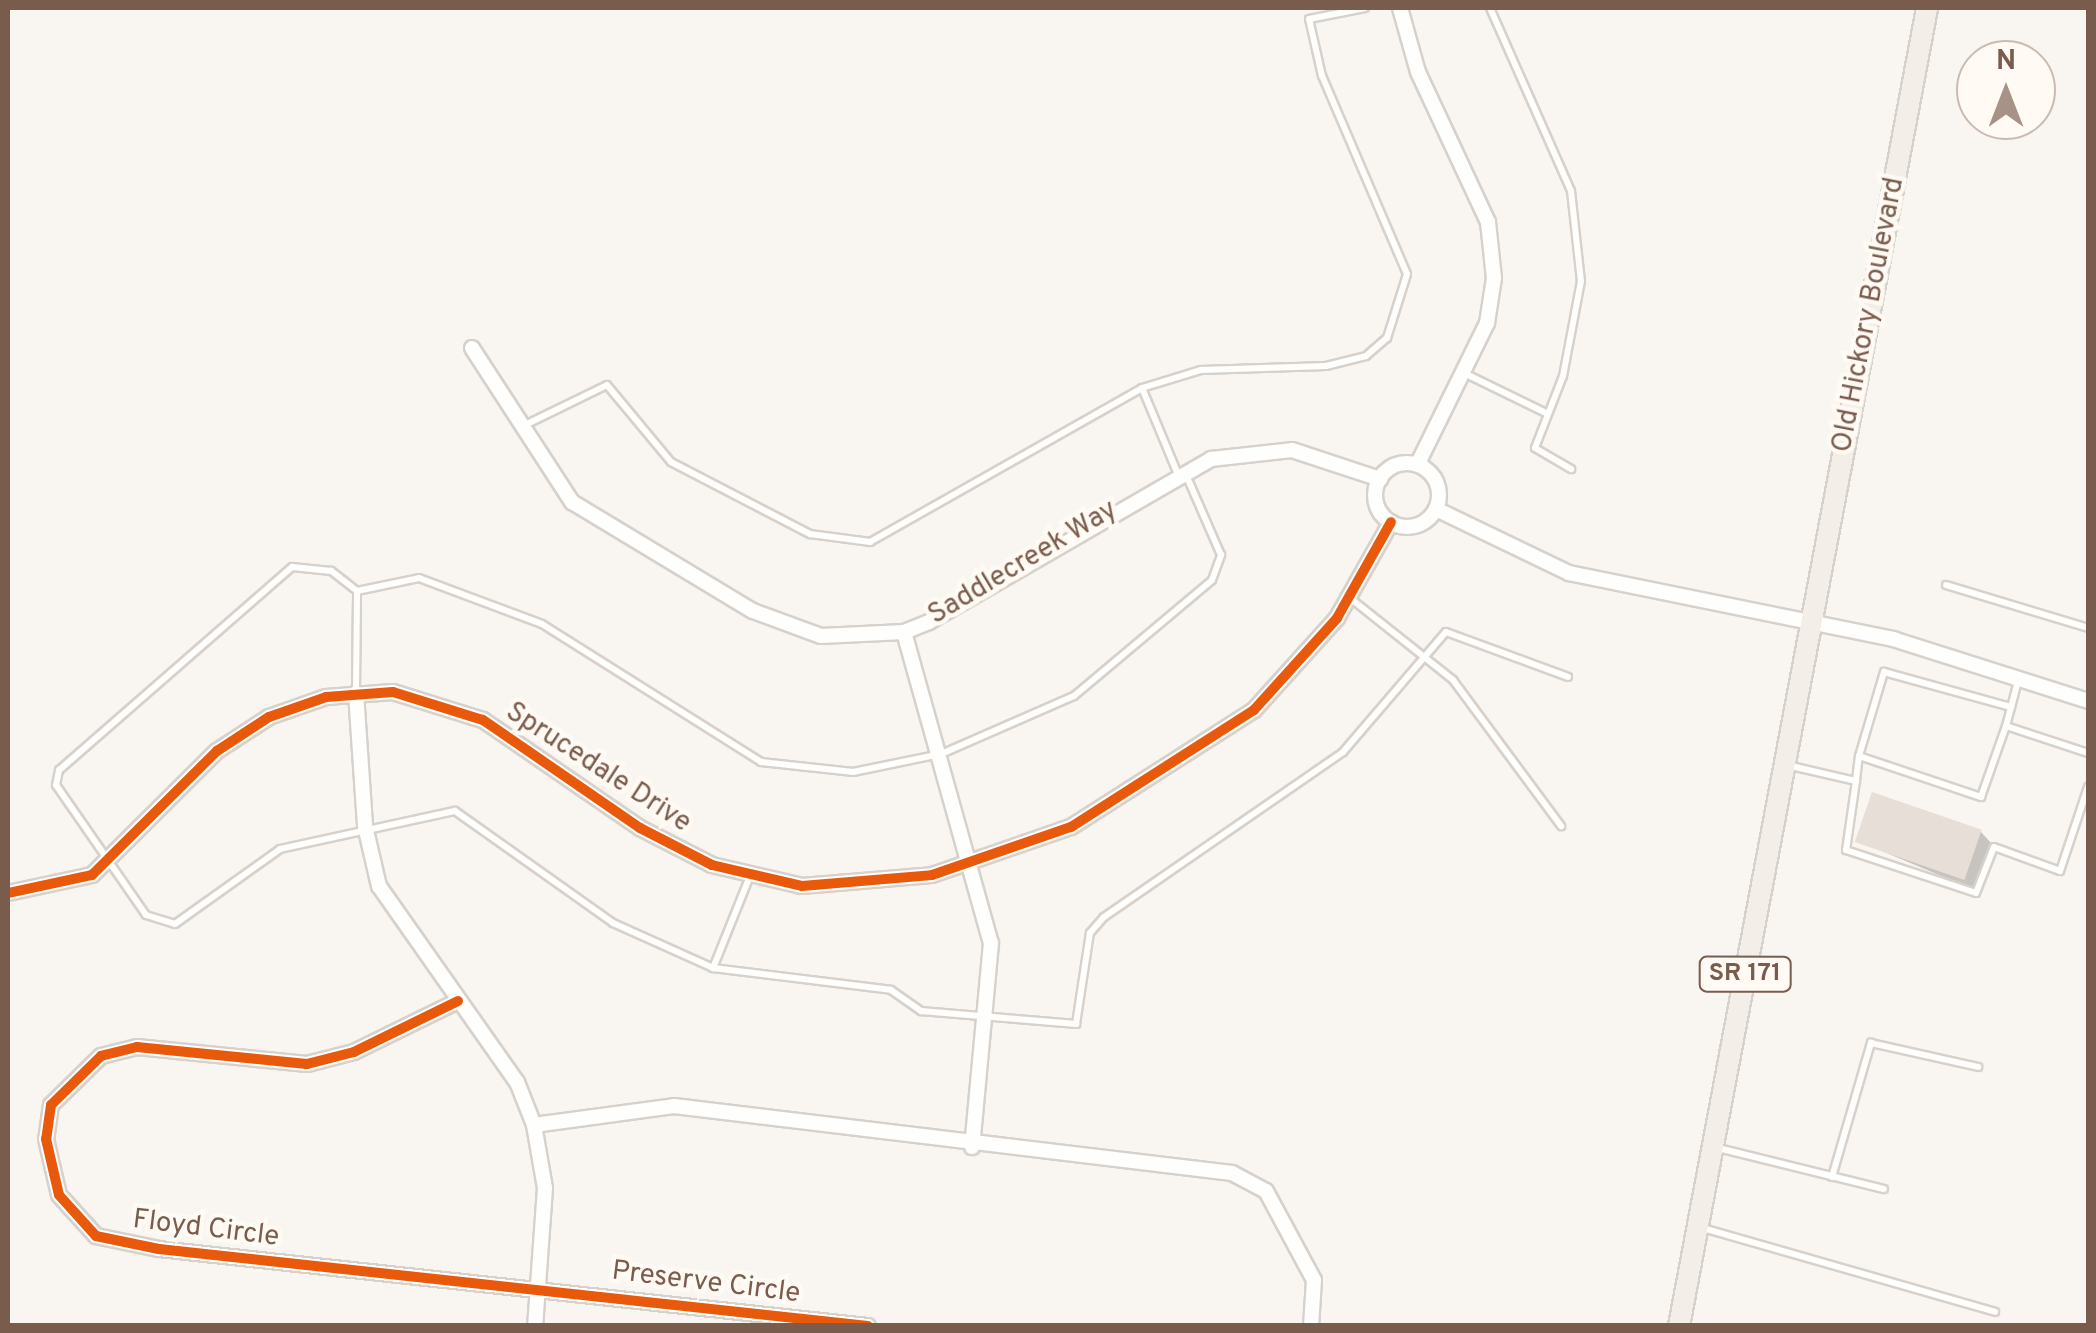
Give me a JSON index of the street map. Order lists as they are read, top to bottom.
{
  "streets": {
    "main road": ["Old Hickory Boulevard", "SR 171"],
    "street": [
      "Saddlecreek Way",
      "Sprucedale Drive",
      "Floyd Circle",
      "Preserve Circle"
    ]
  },
  "crossings": [
    ["Saddlecreek Way", "Sprucedale Drive"],
    ["Floyd Circle", "Preserve Circle"]
  ],
  "north": "top"
}
